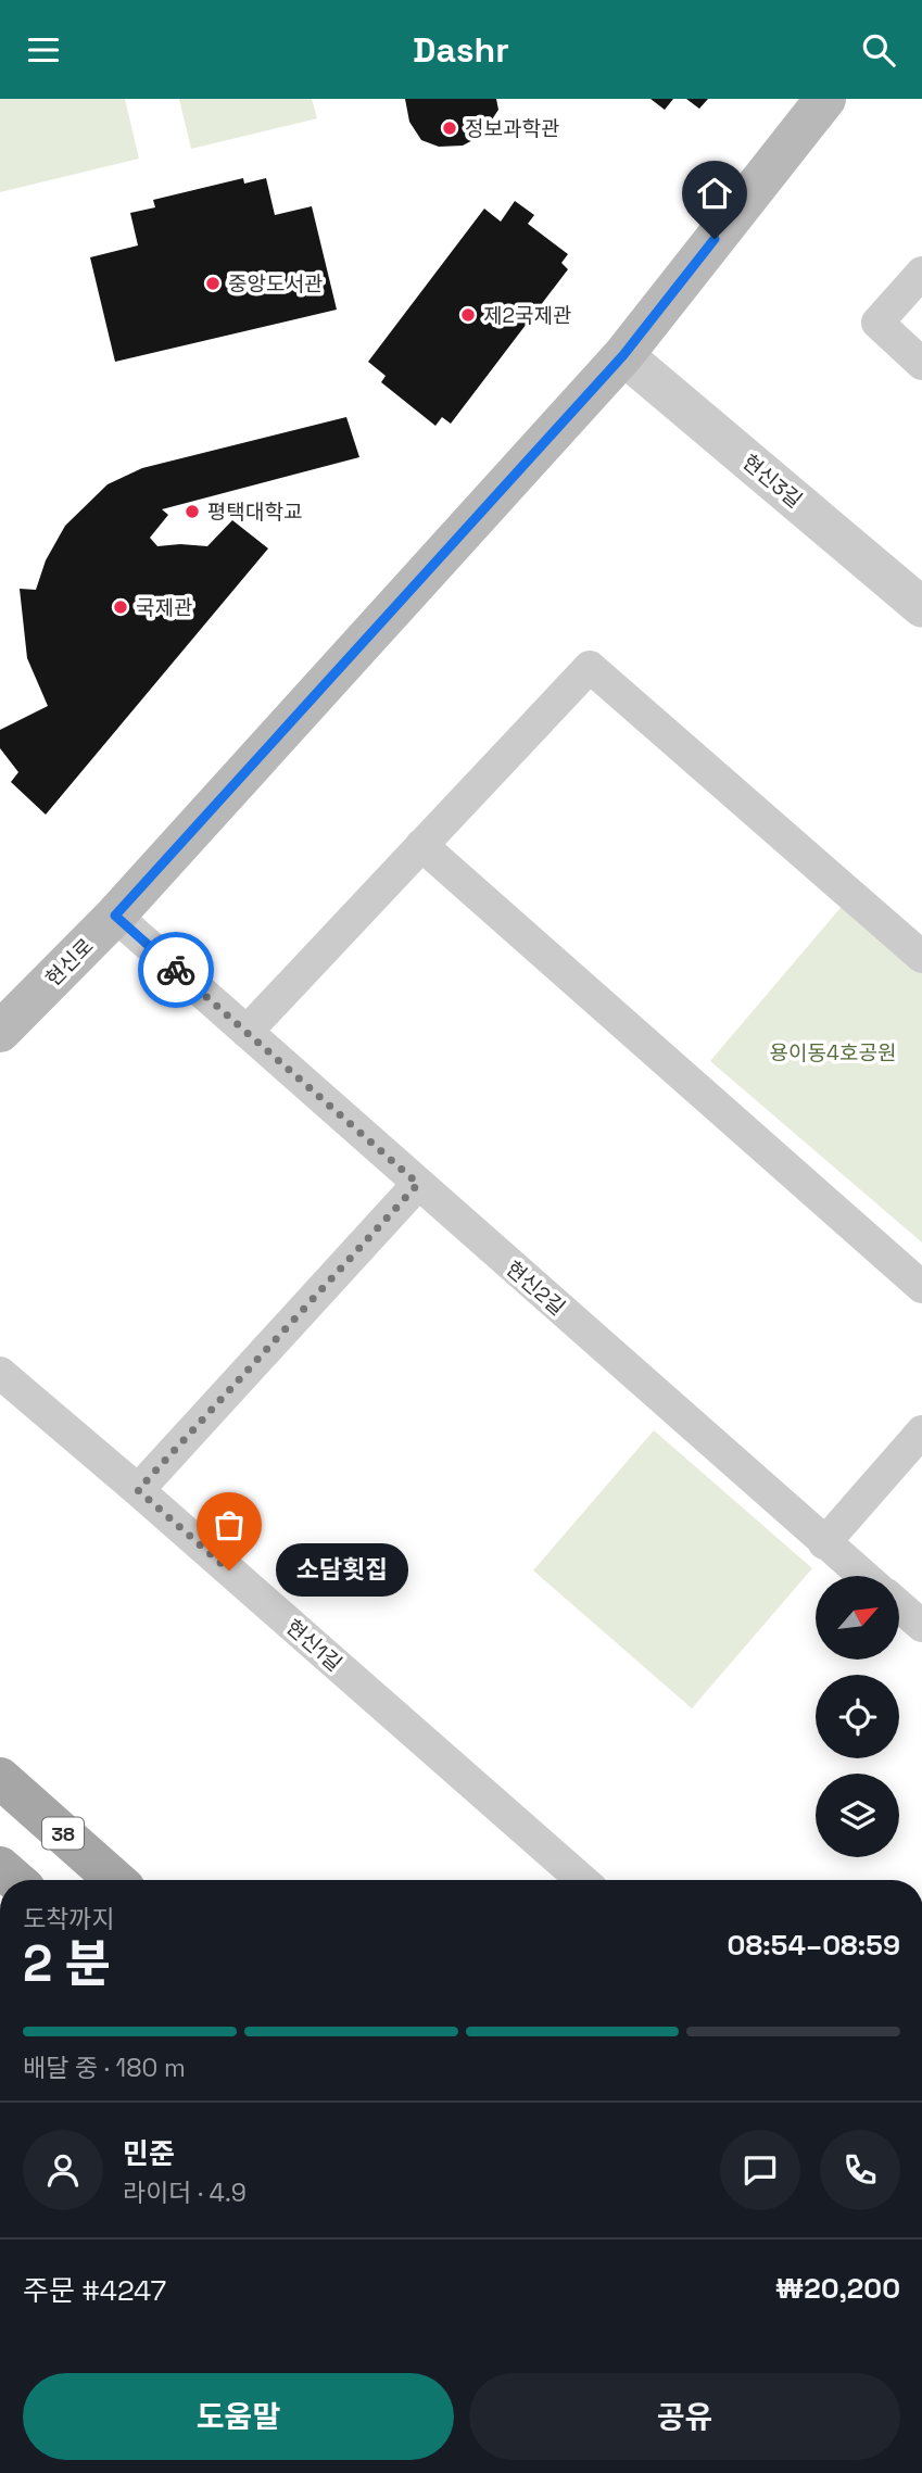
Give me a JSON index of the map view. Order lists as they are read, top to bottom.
{
  "streets": {
    "main road": ["현신로", "38"],
    "street": ["현신3길", "현신2길", "현신1길"]
  },
  "crossings": [
    ["현신3길", "현신로"],
    ["현신로", "현신2길"]
  ],
  "parks": ["용이동4호공원"],
  "places": [
    "정보과학관",
    "중앙도서관",
    "제2국제관",
    "평택대학교",
    "국제관",
    "소담횟집"
  ],
  "north": "top right",
  "page": {
    "header": "Dashr",
    "bubble": "소담횟집",
    "heading": ["2 분", "도착까지", "08:54–08:59"],
    "panel": [
      "민준",
      "라이더 · 4.9",
      "주문 #4247",
      "₩20,200"
    ],
    "bar": "배달 중 · 180 m",
    "buttons": ["도움말", "공유"]
  }
}
